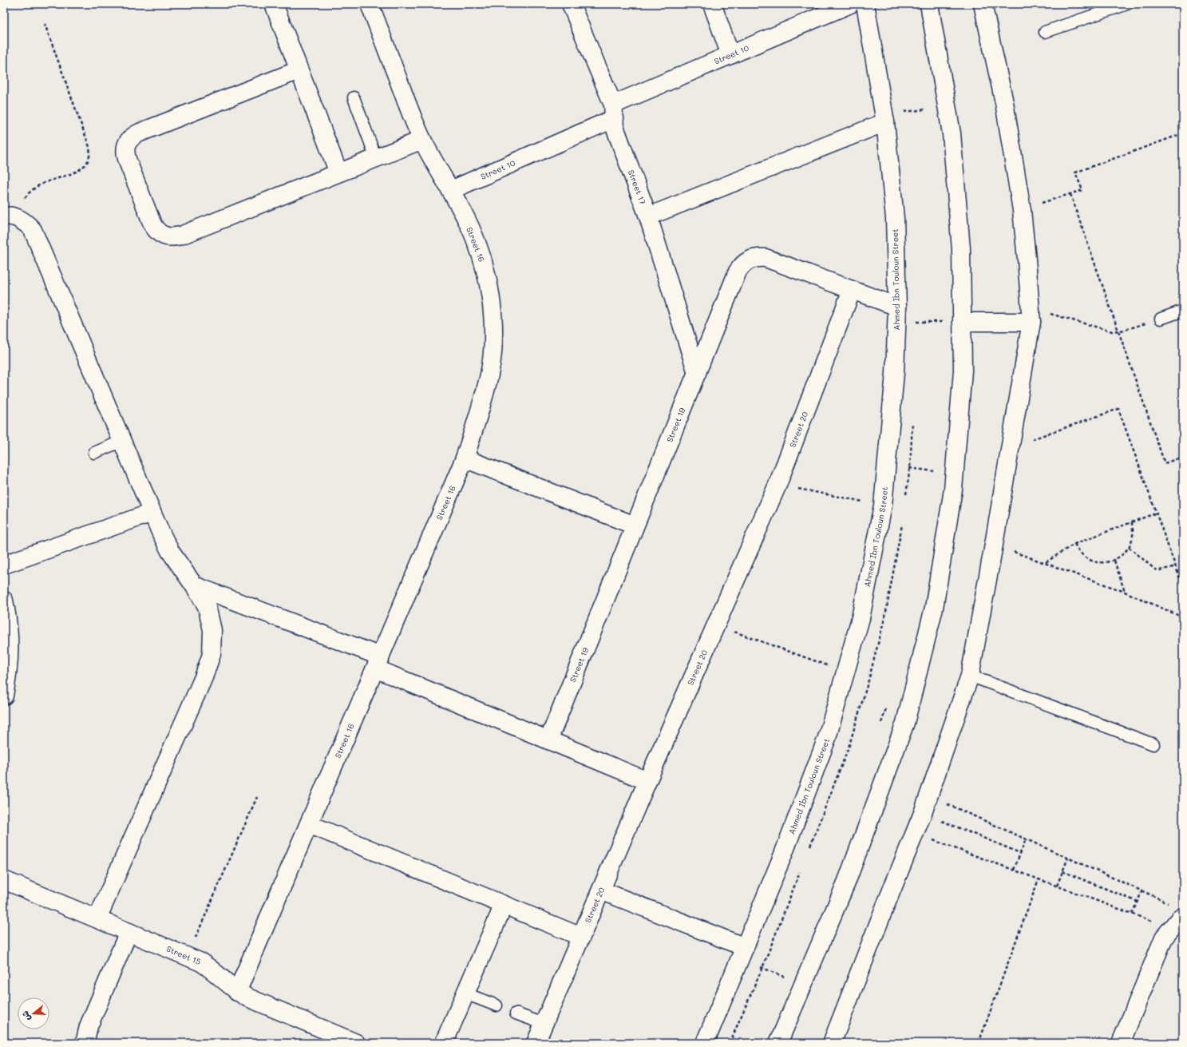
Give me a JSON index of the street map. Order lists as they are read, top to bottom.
{
  "streets": {
    "street": [
      "Street 10",
      "Street 17",
      "Street 16",
      "Ahmed Ibn Touloun Street",
      "Street 19",
      "Street 20",
      "Street 15"
    ]
  },
  "crossings": [
    ["Street 10", "Street 17"],
    ["Street 10", "Street 16"],
    ["Street 17", "Street 19"],
    ["Street 16", "Street 15"],
    ["Ahmed Ibn Touloun Street", "Street 19"],
    ["Street 19", "Street 20"]
  ],
  "north": "left"
}
